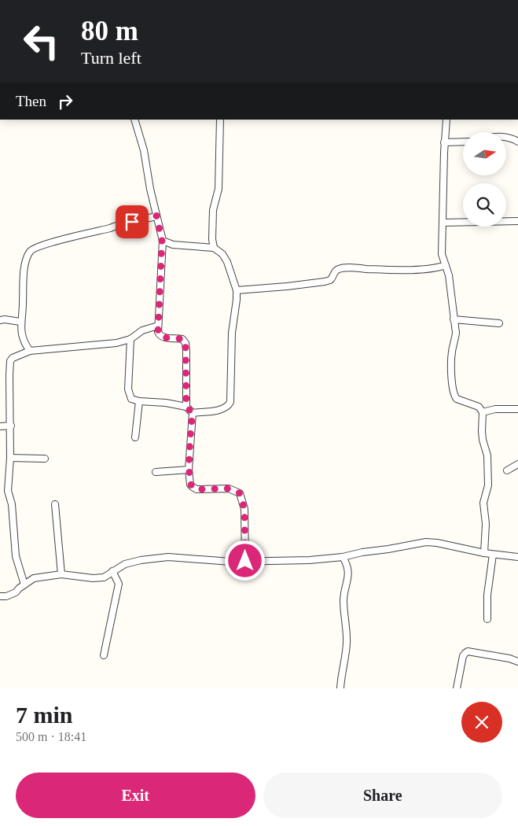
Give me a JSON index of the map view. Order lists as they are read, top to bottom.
{
  "north": "right",
  "page": {
    "turn": ["80 m", "Turn left"],
    "then": "Then",
    "heading": ["7 min", "500 m · 18:41"],
    "buttons": ["Exit", "Share"]
  }
}
